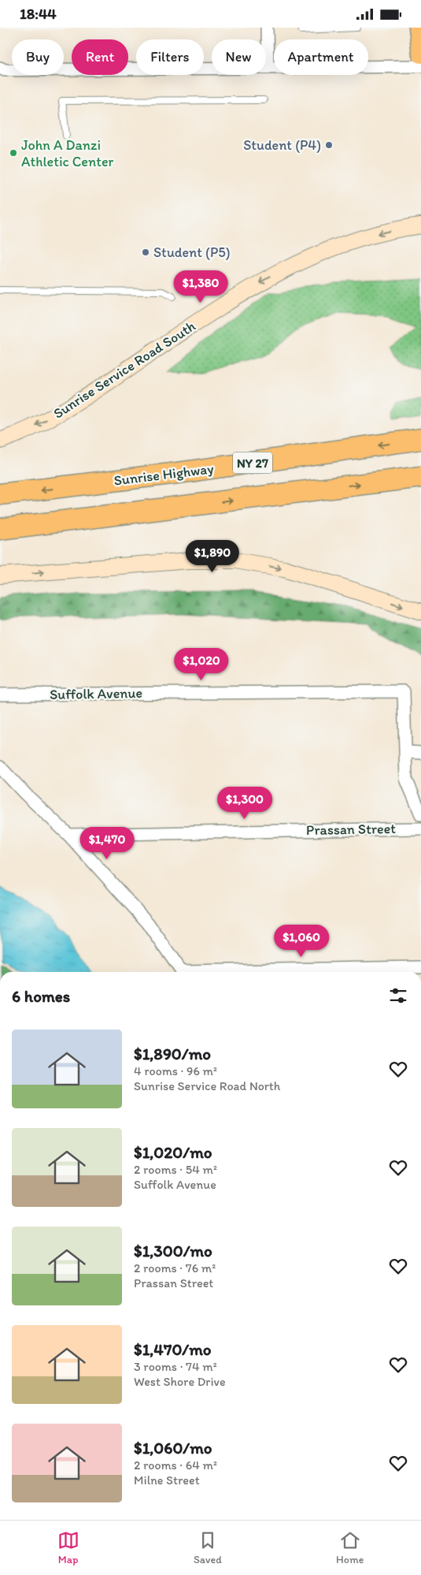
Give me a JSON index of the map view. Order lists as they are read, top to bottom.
{
  "streets": {
    "highway": ["NY 27", "Sunrise Highway"],
    "main road": ["Sunrise Service Road South"],
    "street": ["Suffolk Avenue", "Prassan Street"]
  },
  "one_way": ["Sunrise Service Road South"],
  "places": ["Student (P4)", "John A Danzi Athletic Center", "Student (P5)"],
  "page": {
    "status": "18:44",
    "chip": [
      "Buy",
      "Rent",
      "Filters",
      "New",
      "Apartment"
    ],
    "price": [
      "$1,380",
      "$1,890",
      "$1,020",
      "$1,300",
      "$1,470",
      "$1,060"
    ],
    "heading": "6 homes",
    "list": [
      {
        "name": "$1,890/mo",
        "note": "4 rooms · 96 m² · Sunrise Service Road North"
      },
      {
        "name": "$1,020/mo",
        "note": "2 rooms · 54 m² · Suffolk Avenue"
      },
      {
        "name": "$1,300/mo",
        "note": "2 rooms · 76 m² · Prassan Street"
      },
      {
        "name": "$1,470/mo",
        "note": "3 rooms · 74 m² · West Shore Drive"
      },
      {
        "name": "$1,060/mo",
        "note": "2 rooms · 64 m² · Milne Street"
      }
    ],
    "tabs": ["Map", "Saved", "Home"]
  }
}
